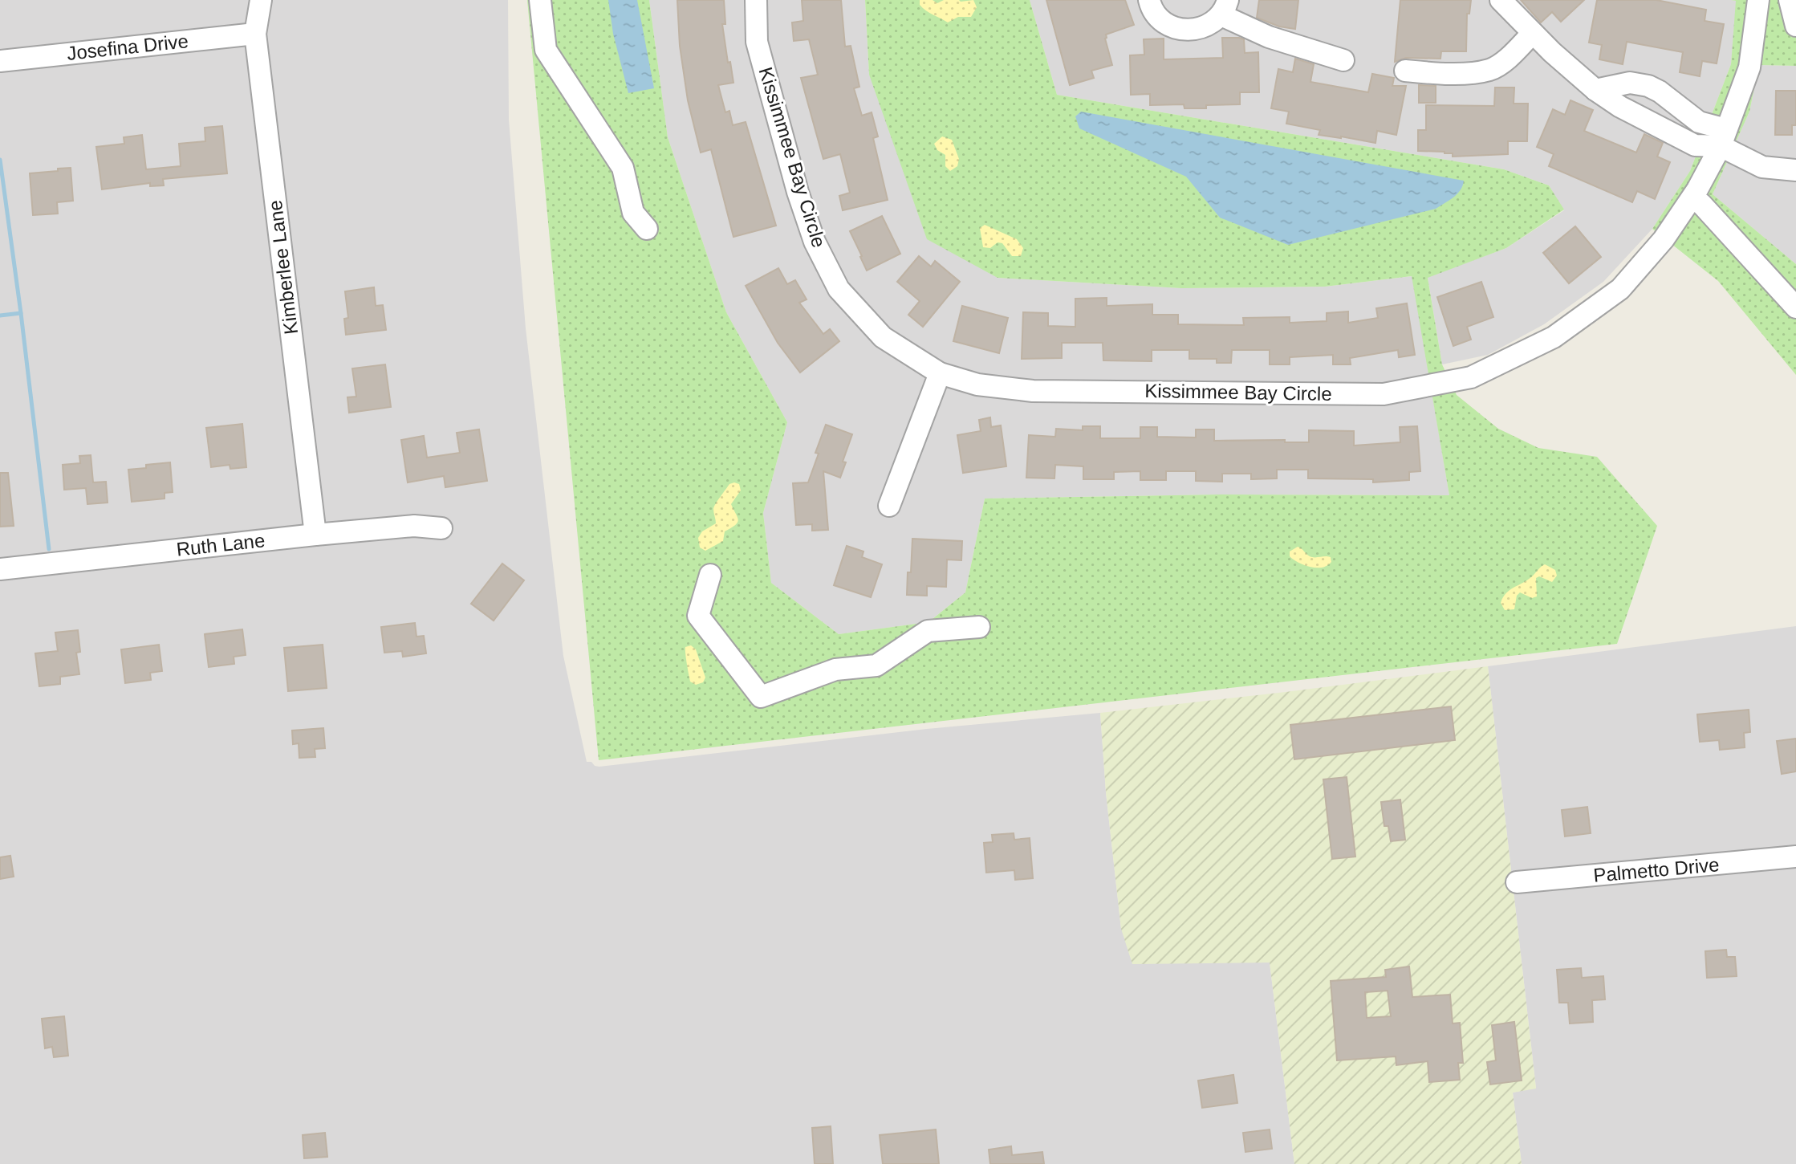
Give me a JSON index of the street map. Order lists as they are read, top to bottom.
{
  "streets": {
    "street": [
      "Josefina Drive",
      "Kissimmee Bay Circle",
      "Kimberlee Lane",
      "Ruth Lane",
      "Palmetto Drive"
    ]
  },
  "crossings": [
    ["Josefina Drive", "Kimberlee Lane"],
    ["Kimberlee Lane", "Ruth Lane"]
  ]
}
